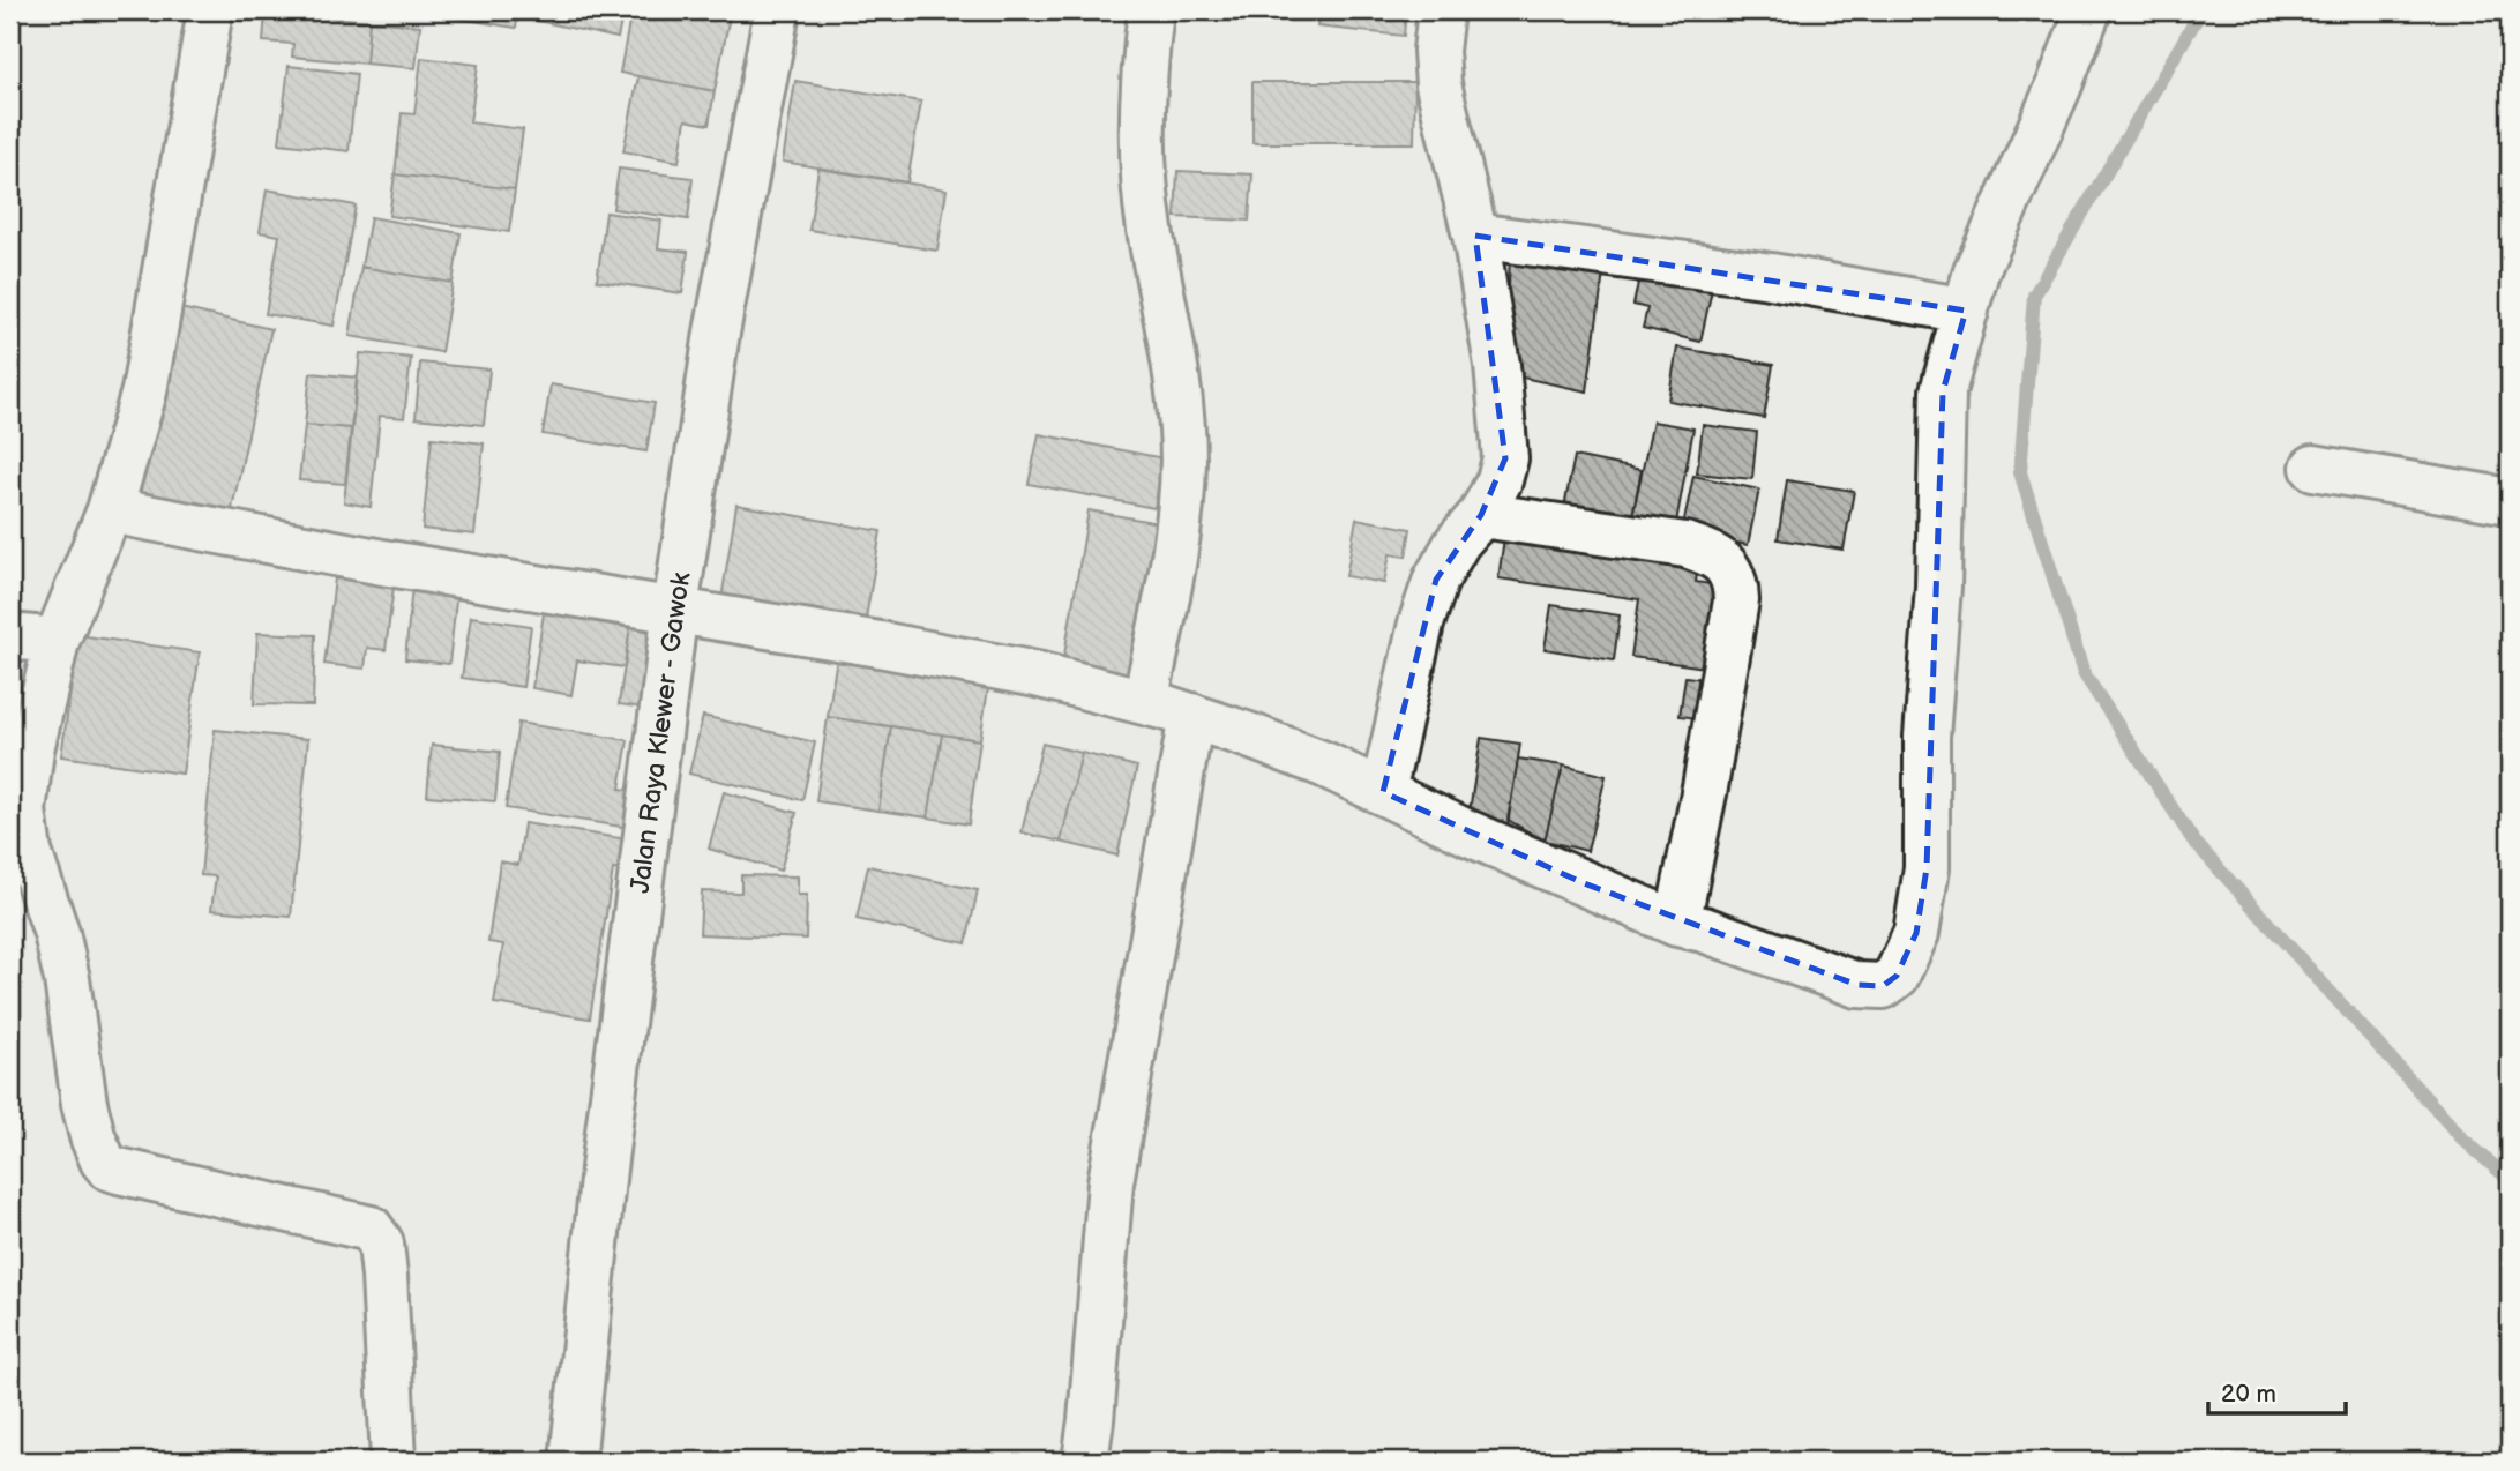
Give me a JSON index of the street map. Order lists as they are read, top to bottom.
{
  "streets": {
    "street": ["Jalan Raya Klewer - Gawok"]
  },
  "scale_bar": "20 m"
}
